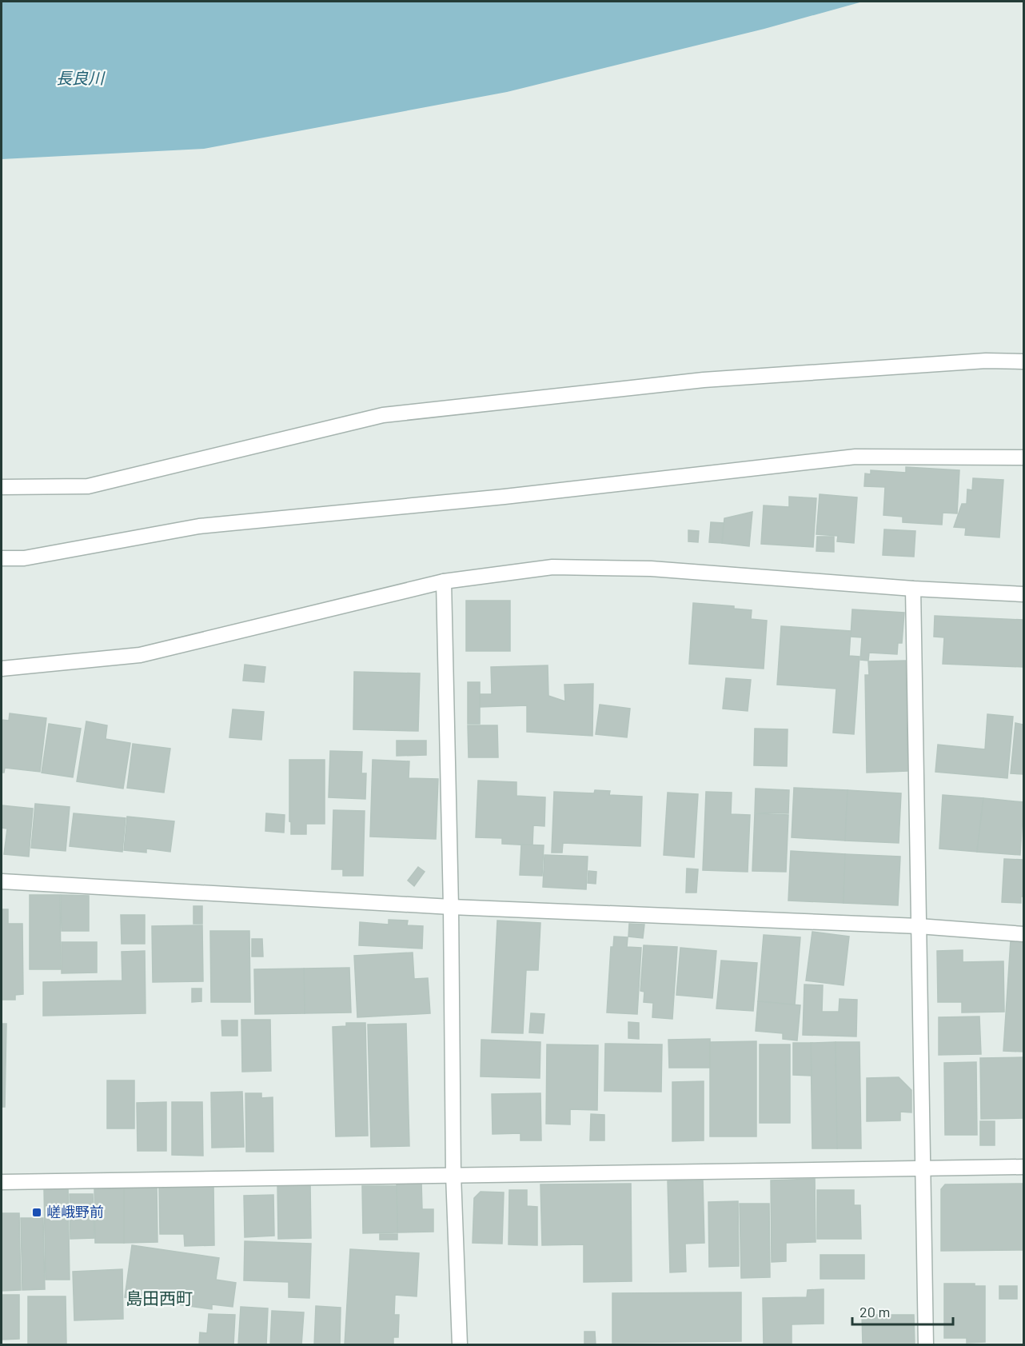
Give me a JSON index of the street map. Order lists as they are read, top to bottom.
{
  "districts": ["島田西町"],
  "water": ["長良川"],
  "places": {
    "transit": ["嵯峨野前"]
  },
  "scale_bar": "20 m"
}
